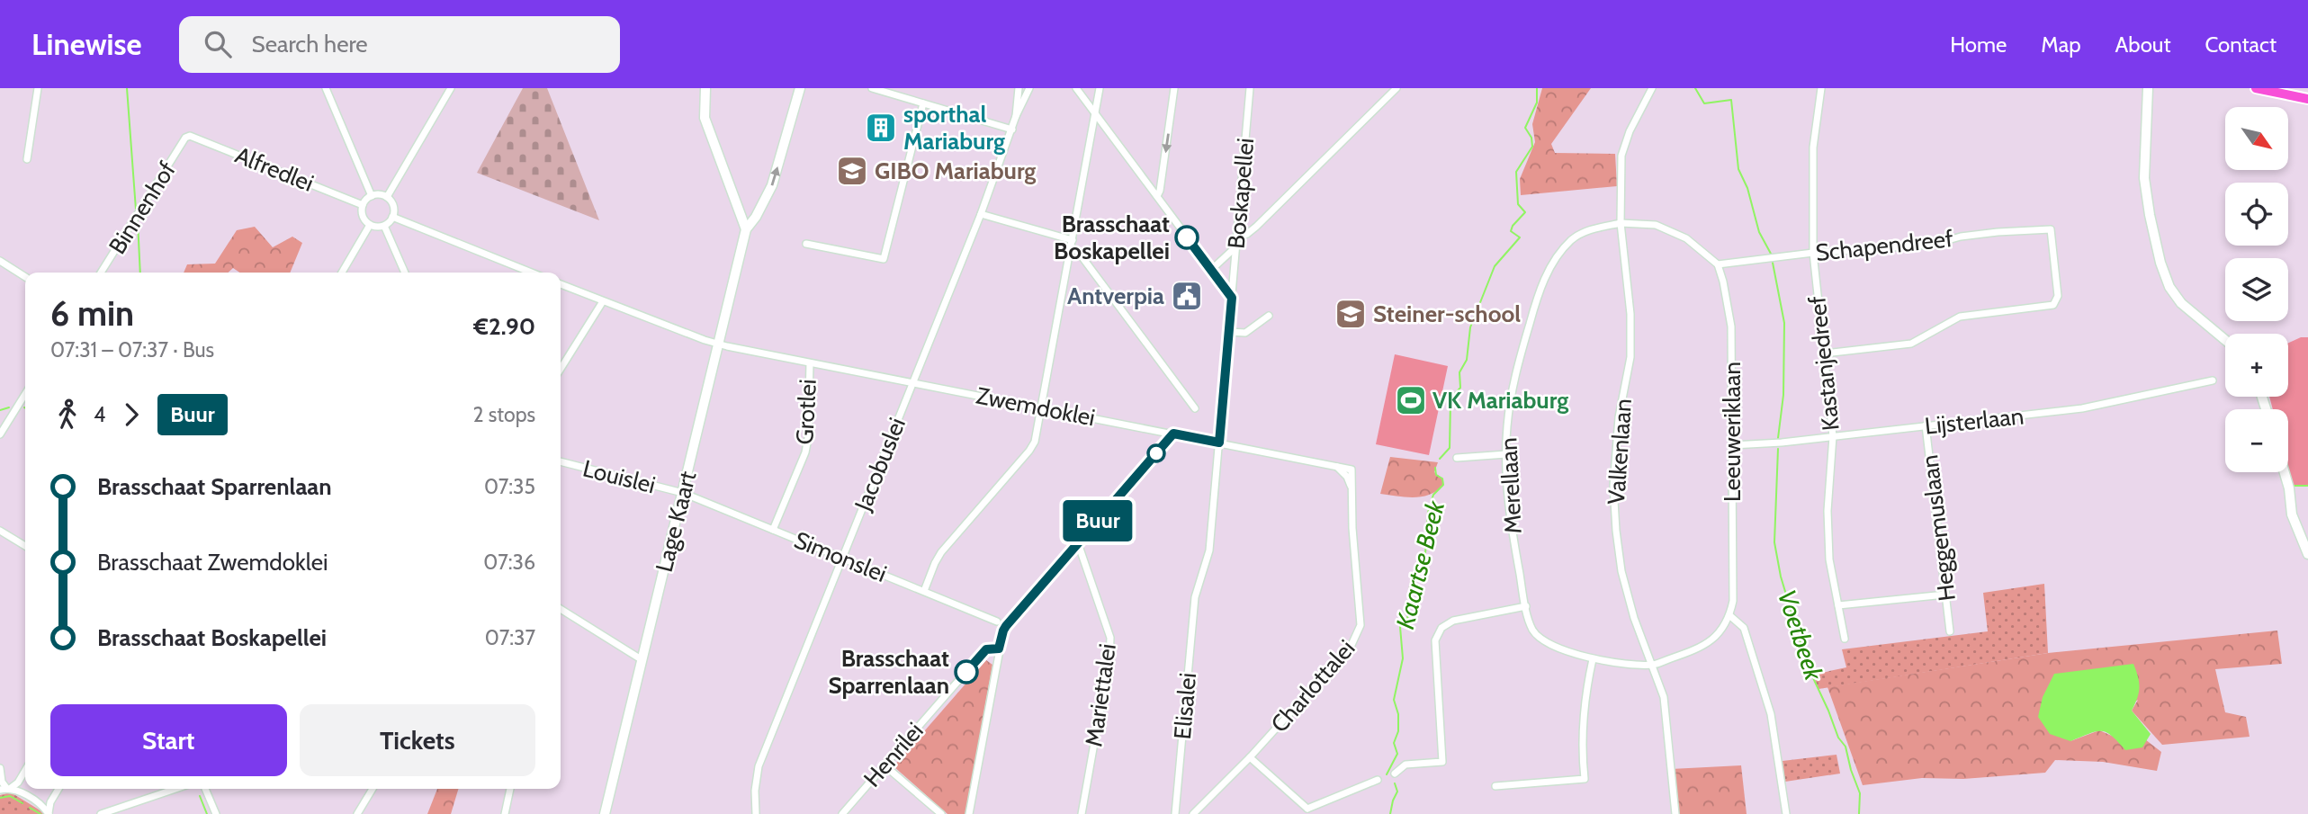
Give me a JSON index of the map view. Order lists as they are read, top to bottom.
{
  "streets": {
    "street": [
      "Alfredlei",
      "Boskapellei",
      "Binnenhof",
      "Schapendreef",
      "Kastanjedreef",
      "Zwemdoklei",
      "Grotlei",
      "Lijsterlaan",
      "Leeuweriklaan",
      "Valkenlaan",
      "Jacobuslei",
      "Louislei",
      "Merellaan",
      "Lage Kaart",
      "Heggemuslaan",
      "Simonslei",
      "Charlottalei",
      "Mariettalei",
      "Elisalei",
      "Henrilei"
    ]
  },
  "crossings": [
    ["Alfredlei", "Binnenhof"],
    ["Boskapellei", "Zwemdoklei"],
    ["Boskapellei", "Elisalei"],
    ["Schapendreef", "Kastanjedreef"],
    ["Schapendreef", "Leeuweriklaan"],
    ["Kastanjedreef", "Lijsterlaan"],
    ["Zwemdoklei", "Grotlei"],
    ["Zwemdoklei", "Jacobuslei"],
    ["Zwemdoklei", "Lage Kaart"],
    ["Zwemdoklei", "Charlottalei"],
    ["Grotlei", "Simonslei"],
    ["Lijsterlaan", "Leeuweriklaan"],
    ["Lijsterlaan", "Heggemuslaan"],
    ["Leeuweriklaan", "Valkenlaan"],
    ["Leeuweriklaan", "Merellaan"],
    ["Valkenlaan", "Merellaan"],
    ["Jacobuslei", "Simonslei"],
    ["Louislei", "Lage Kaart"],
    ["Louislei", "Simonslei"],
    ["Lage Kaart", "Simonslei"]
  ],
  "water": ["Kaartse Beek", "Voetbeek"],
  "places": {
    "building": ["sporthal Mariaburg"],
    "school or university": ["GIBO Mariaburg", "Steiner-school"],
    "other": ["Brasschaat Boskapellei", "Brasschaat Sparrenlaan"],
    "public building": ["Antverpia"],
    "sports": ["VK Mariaburg"]
  },
  "lines": ["bus line Buur"],
  "north": "bottom right",
  "page": {
    "header": "Linewise",
    "search": "Search here",
    "nav": [
      "Home",
      "Map",
      "About",
      "Contact"
    ],
    "on_map": "Buur",
    "map_buttons": ["+", "−"],
    "heading": ["6 min", "07:31 – 07:37 · Bus", "€2.90"],
    "legs": ["4", "Buur", "2 stops"],
    "list": [
      {
        "name": "Brasschaat Sparrenlaan",
        "value": "07:35"
      },
      {
        "name": "Brasschaat Zwemdoklei",
        "value": "07:36"
      },
      {
        "name": "Brasschaat Boskapellei",
        "value": "07:37"
      }
    ],
    "buttons": ["Start", "Tickets"]
  }
}
